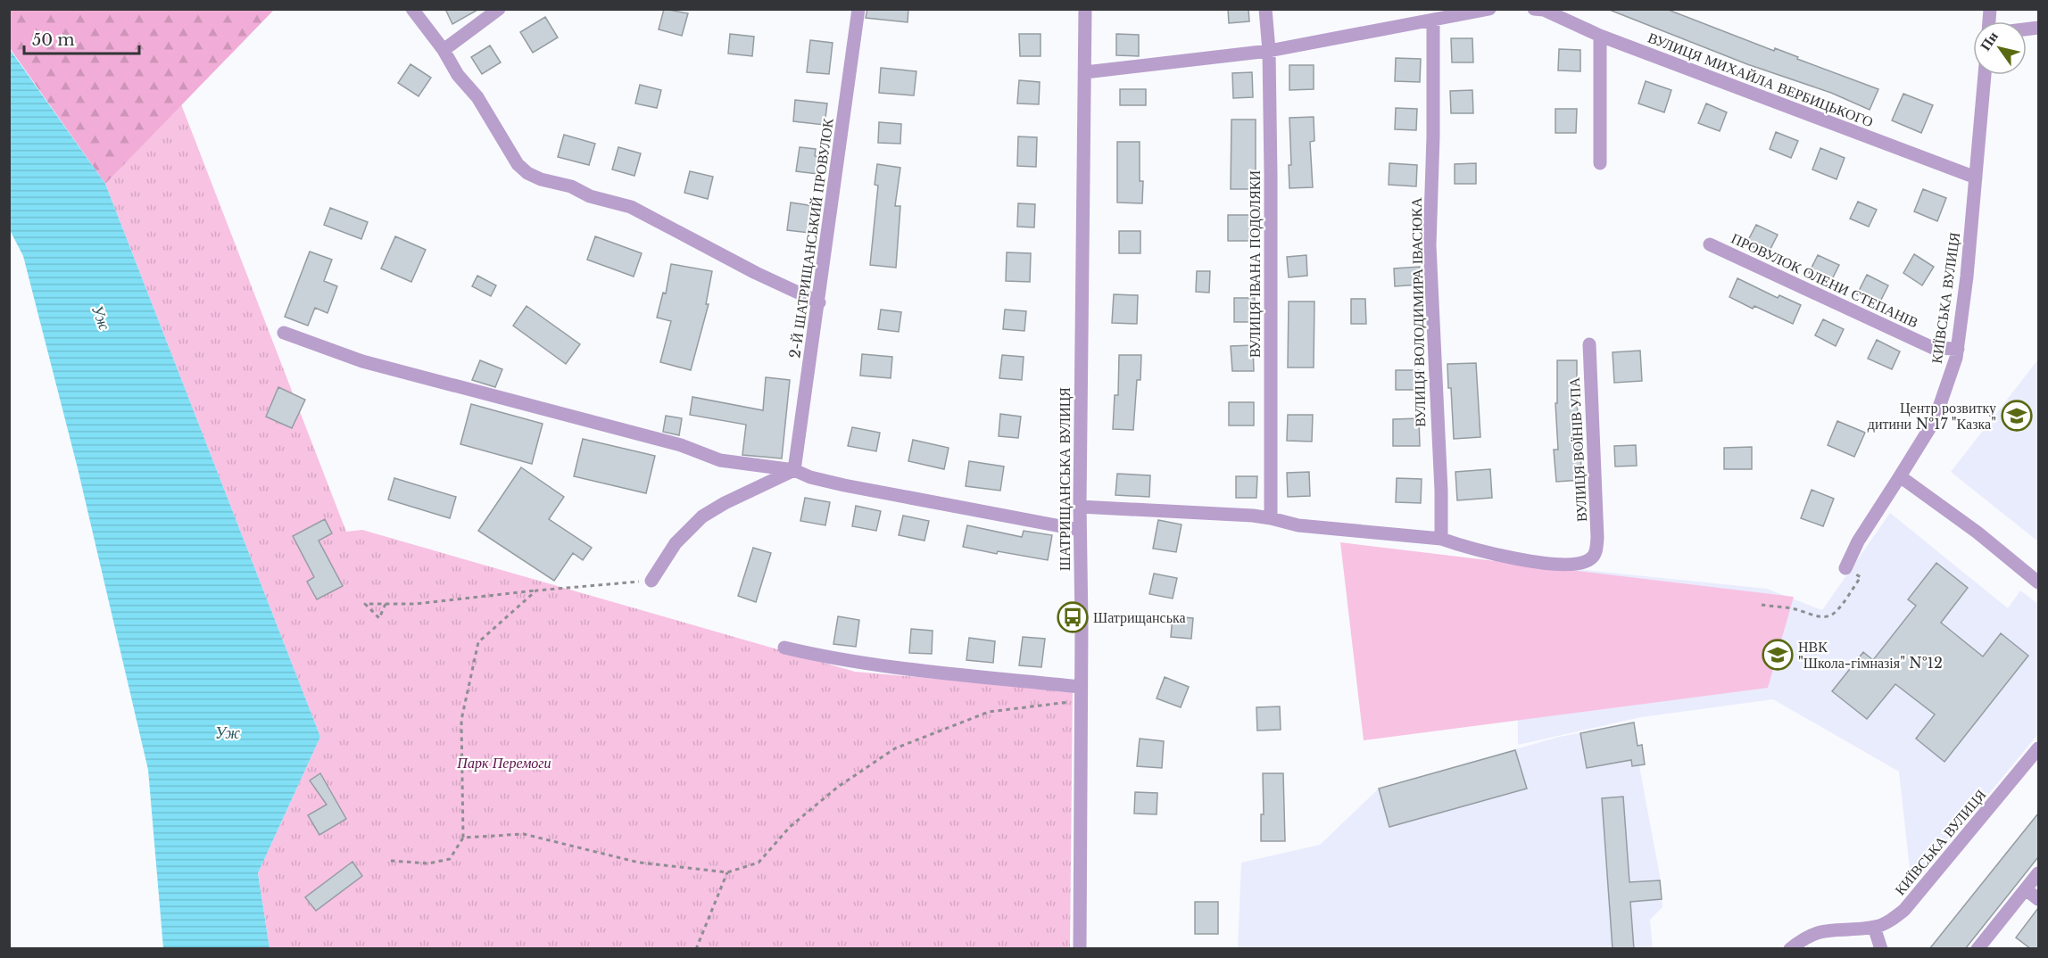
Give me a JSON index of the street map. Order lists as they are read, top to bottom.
{
  "streets": {
    "street": [
      "ВУЛИЦЯ МИХАЙЛА ВЕРБИЦЬКОГО",
      "2-Й ШАТРИЩАНСЬКИЙ ПРОВУЛОК",
      "ВУЛИЦЯ ІВАНА ПОДОЛЯКИ",
      "ПРОВУЛОК ОЛЕНИ СТЕПАНІВ",
      "КИЇВСЬКА ВУЛИЦЯ",
      "ВУЛИЦЯ ВОЛОДИМИРА ІВАСЮКА",
      "ВУЛИЦЯ ВОЇНІВ УПА",
      "ШАТРИЩАНСЬКА ВУЛИЦЯ"
    ]
  },
  "crossings": [
    ["ВУЛИЦЯ МИХАЙЛА ВЕРБИЦЬКОГО", "КИЇВСЬКА ВУЛИЦЯ"],
    ["ПРОВУЛОК ОЛЕНИ СТЕПАНІВ", "КИЇВСЬКА ВУЛИЦЯ"],
    ["ВУЛИЦЯ ВОЛОДИМИРА ІВАСЮКА", "ВУЛИЦЯ ВОЇНІВ УПА"]
  ],
  "water": ["Уж"],
  "parks": ["Парк Перемоги"],
  "places": {
    "school or university": ["Центр розвитку дитини №17 \"Казка\"", "НВК \"Школа-гімназія\" №12"],
    "bus stop": ["Шатрищанська"]
  },
  "scale_bar": "50 m",
  "north": "top left"
}
